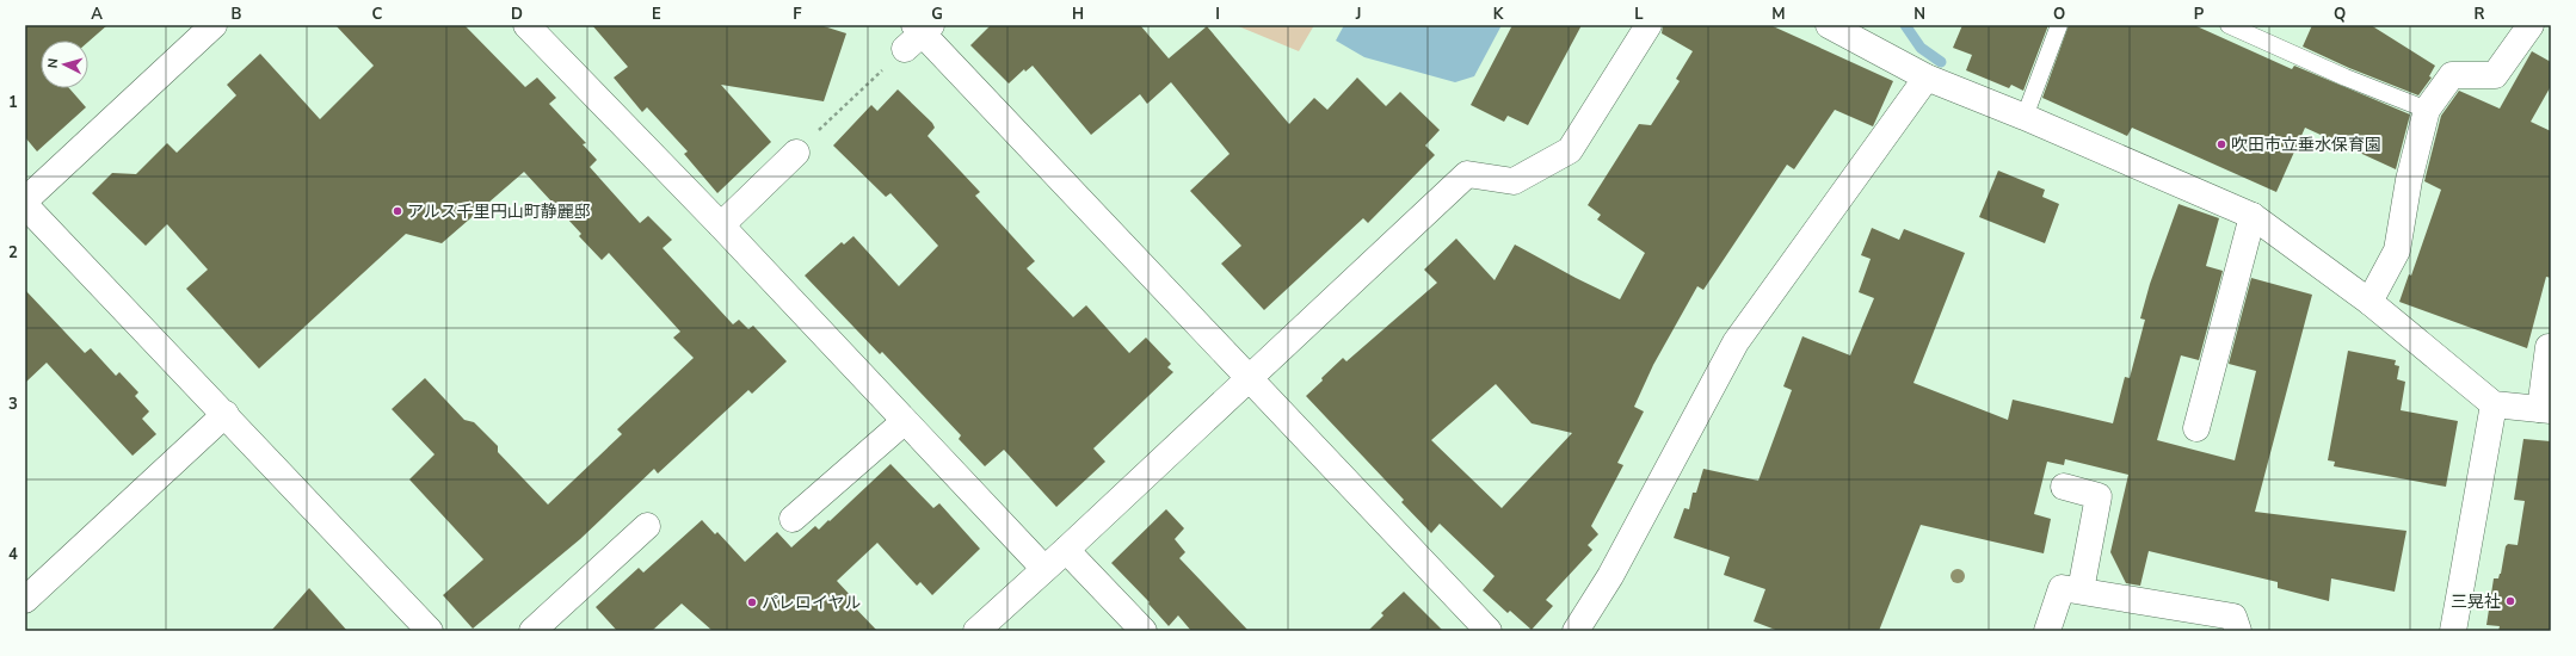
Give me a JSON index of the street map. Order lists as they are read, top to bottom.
{
  "places": [
    "吹田市立垂水保育園",
    "アルス千里円山町静麗邸",
    "三晃社",
    "パレロイヤル"
  ],
  "north": "left",
  "grid": {
    "columns": [
      "A",
      "B",
      "C",
      "D",
      "E",
      "F",
      "G",
      "H",
      "I",
      "J",
      "K",
      "L",
      "M",
      "N",
      "O",
      "P",
      "Q",
      "R"
    ],
    "rows": [
      "1",
      "2",
      "3",
      "4"
    ]
  }
}
